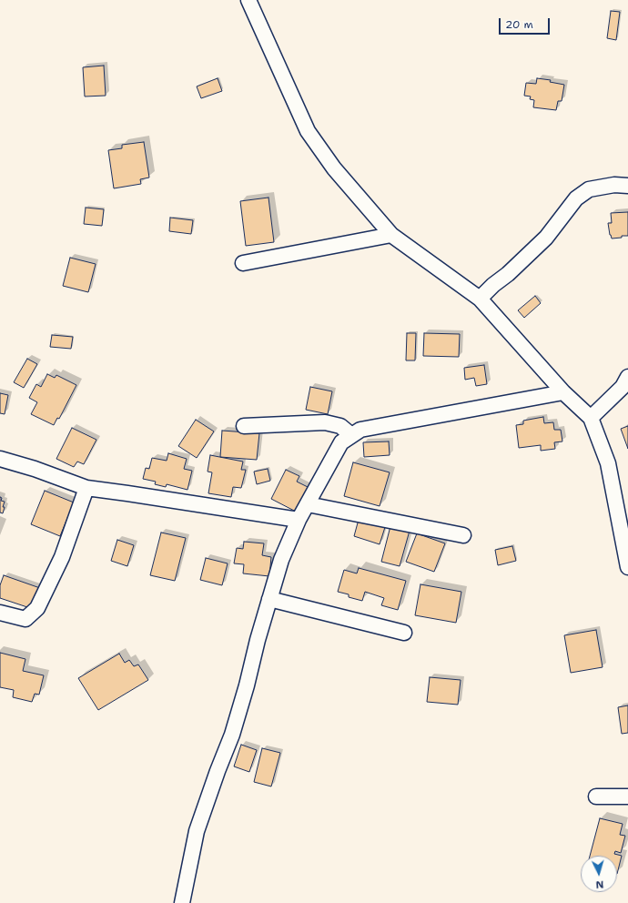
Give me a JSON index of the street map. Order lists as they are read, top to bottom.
{
  "scale_bar": "20 m",
  "north": "bottom"
}
